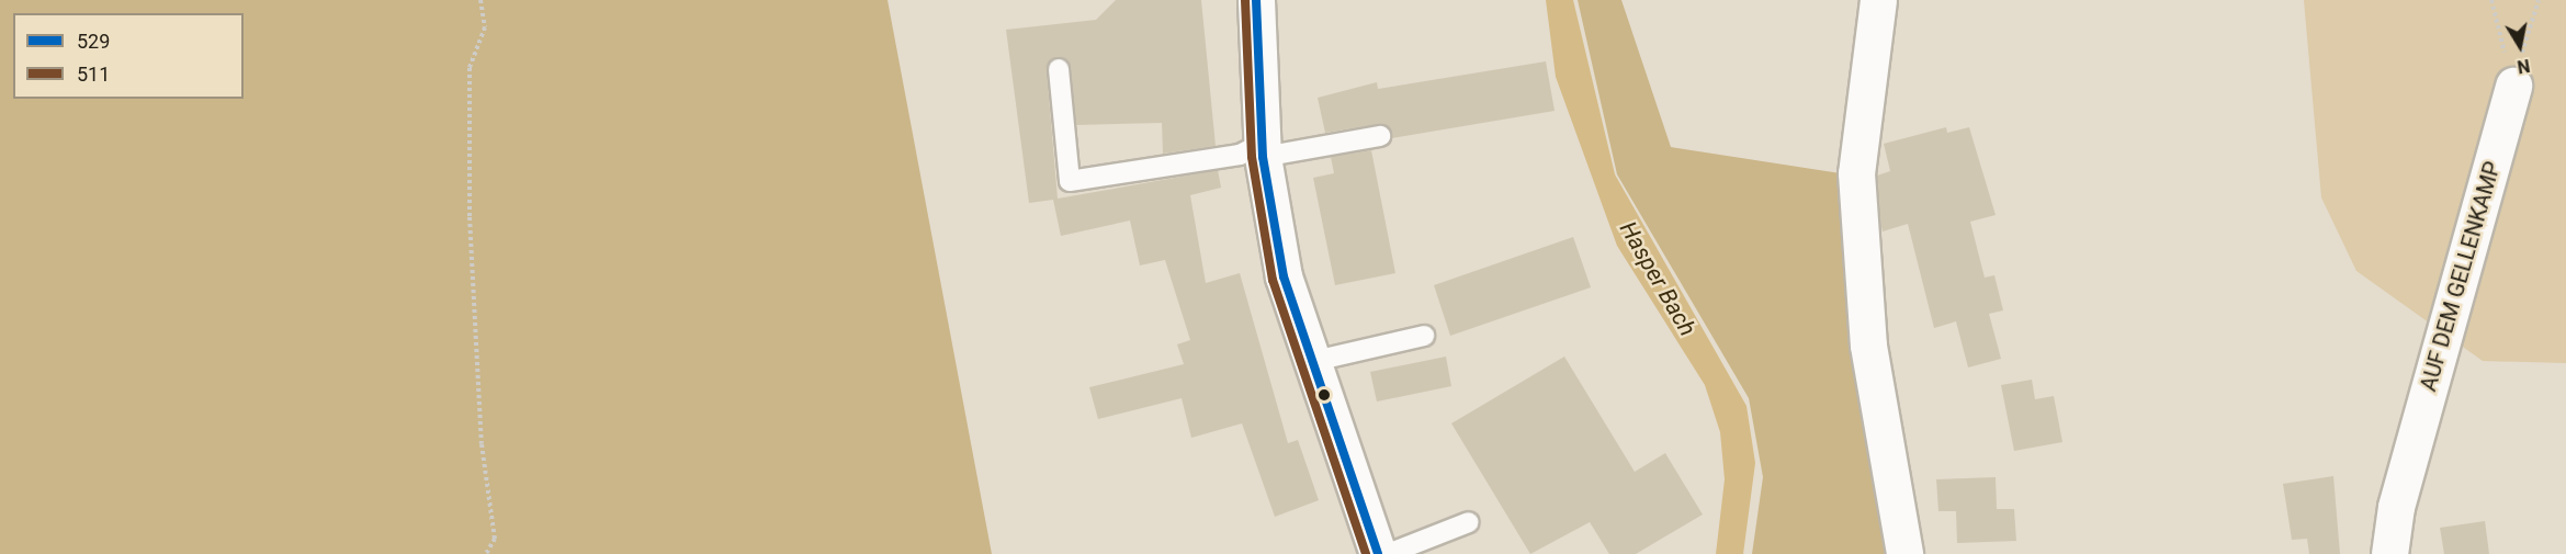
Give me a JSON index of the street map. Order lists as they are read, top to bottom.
{
  "streets": {
    "street": ["AUF DEM GELLENKAMP"]
  },
  "water": ["Hasper Bach"],
  "lines": ["transit line 529", "transit line 511"],
  "legend": ["529", "511"],
  "north": "bottom"
}
